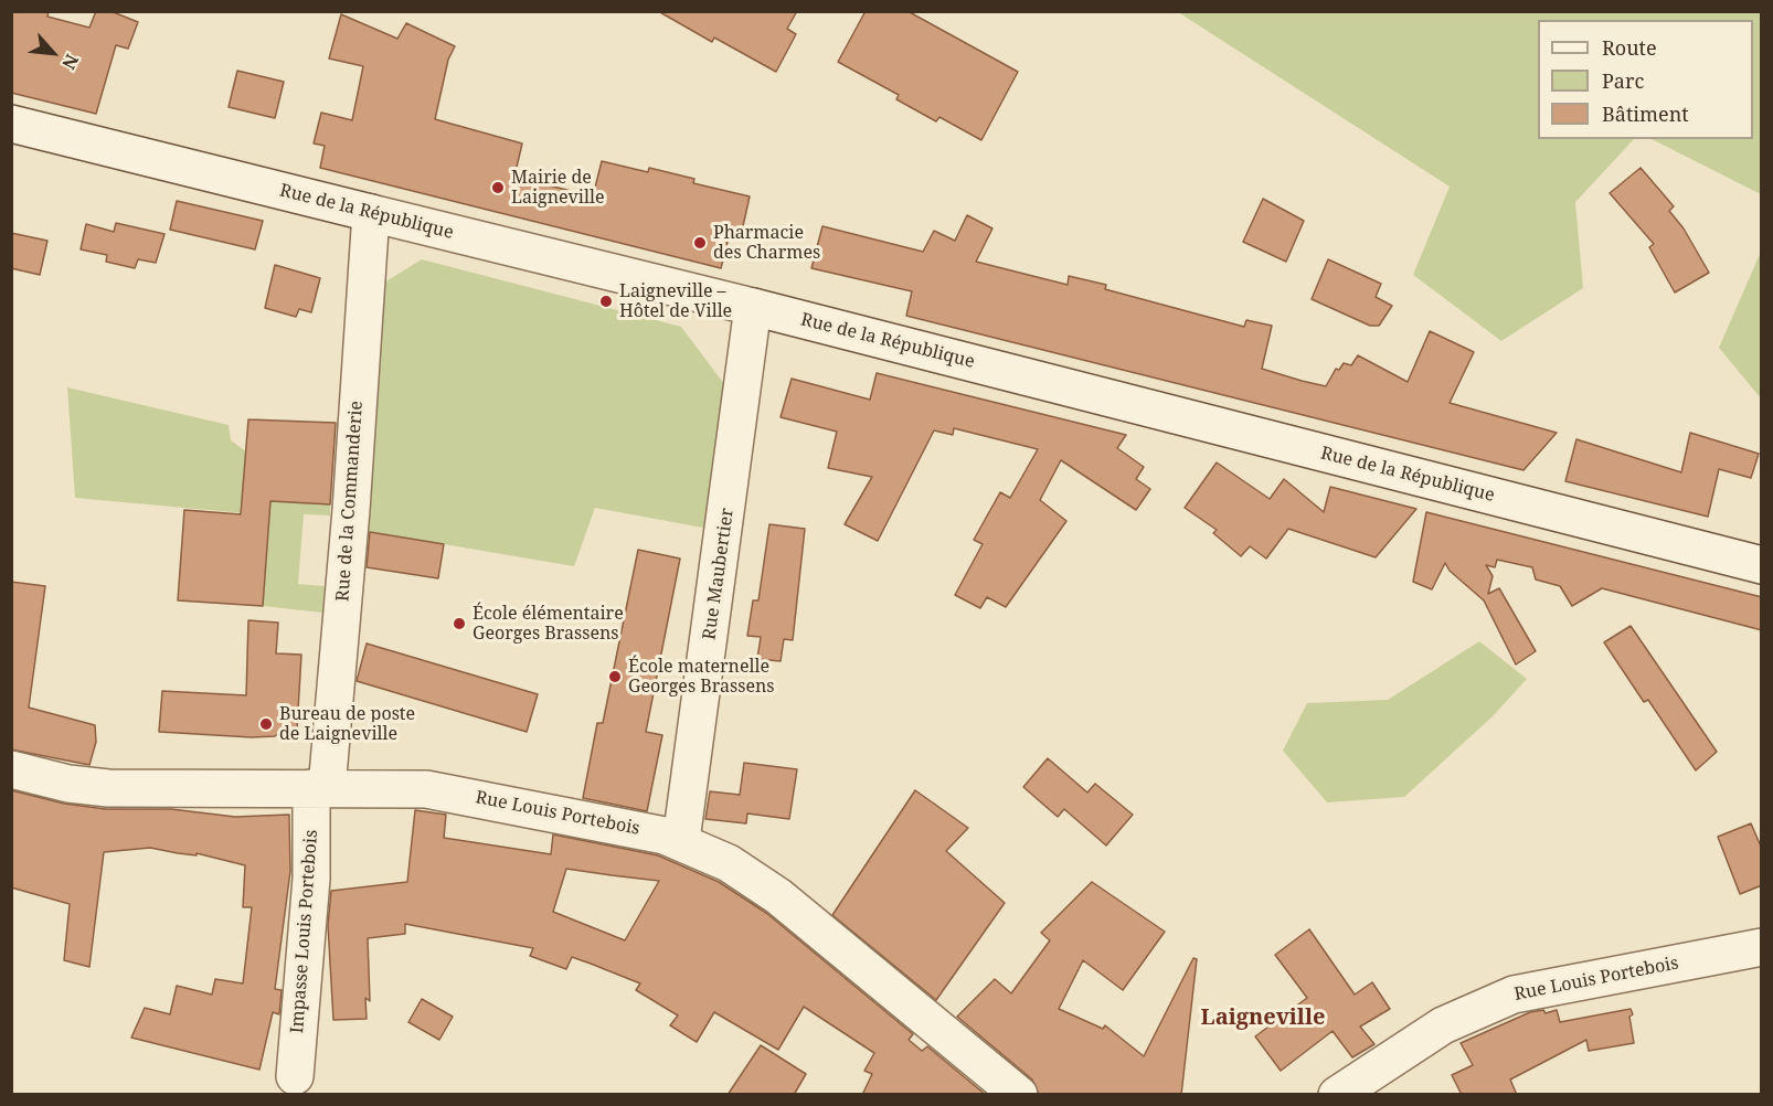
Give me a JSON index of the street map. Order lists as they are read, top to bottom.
{
  "streets": {
    "street": [
      "Rue de la République",
      "Rue de la Commanderie",
      "Rue Maubertier",
      "Rue Louis Portebois",
      "Impasse Louis Portebois"
    ]
  },
  "crossings": [
    ["Rue de la République", "Rue de la Commanderie"],
    ["Rue de la République", "Rue Maubertier"],
    ["Rue de la Commanderie", "Rue Louis Portebois"],
    ["Rue de la Commanderie", "Impasse Louis Portebois"],
    ["Rue Maubertier", "Rue Louis Portebois"],
    ["Rue Louis Portebois", "Impasse Louis Portebois"]
  ],
  "districts": ["Laigneville"],
  "places": [
    "Mairie de Laigneville",
    "Pharmacie des Charmes",
    "Laigneville – Hôtel de Ville",
    "École élémentaire Georges Brassens",
    "École maternelle Georges Brassens",
    "Bureau de poste de Laigneville"
  ],
  "legend": ["Route", "Parc", "Bâtiment"],
  "north": "bottom right"
}
